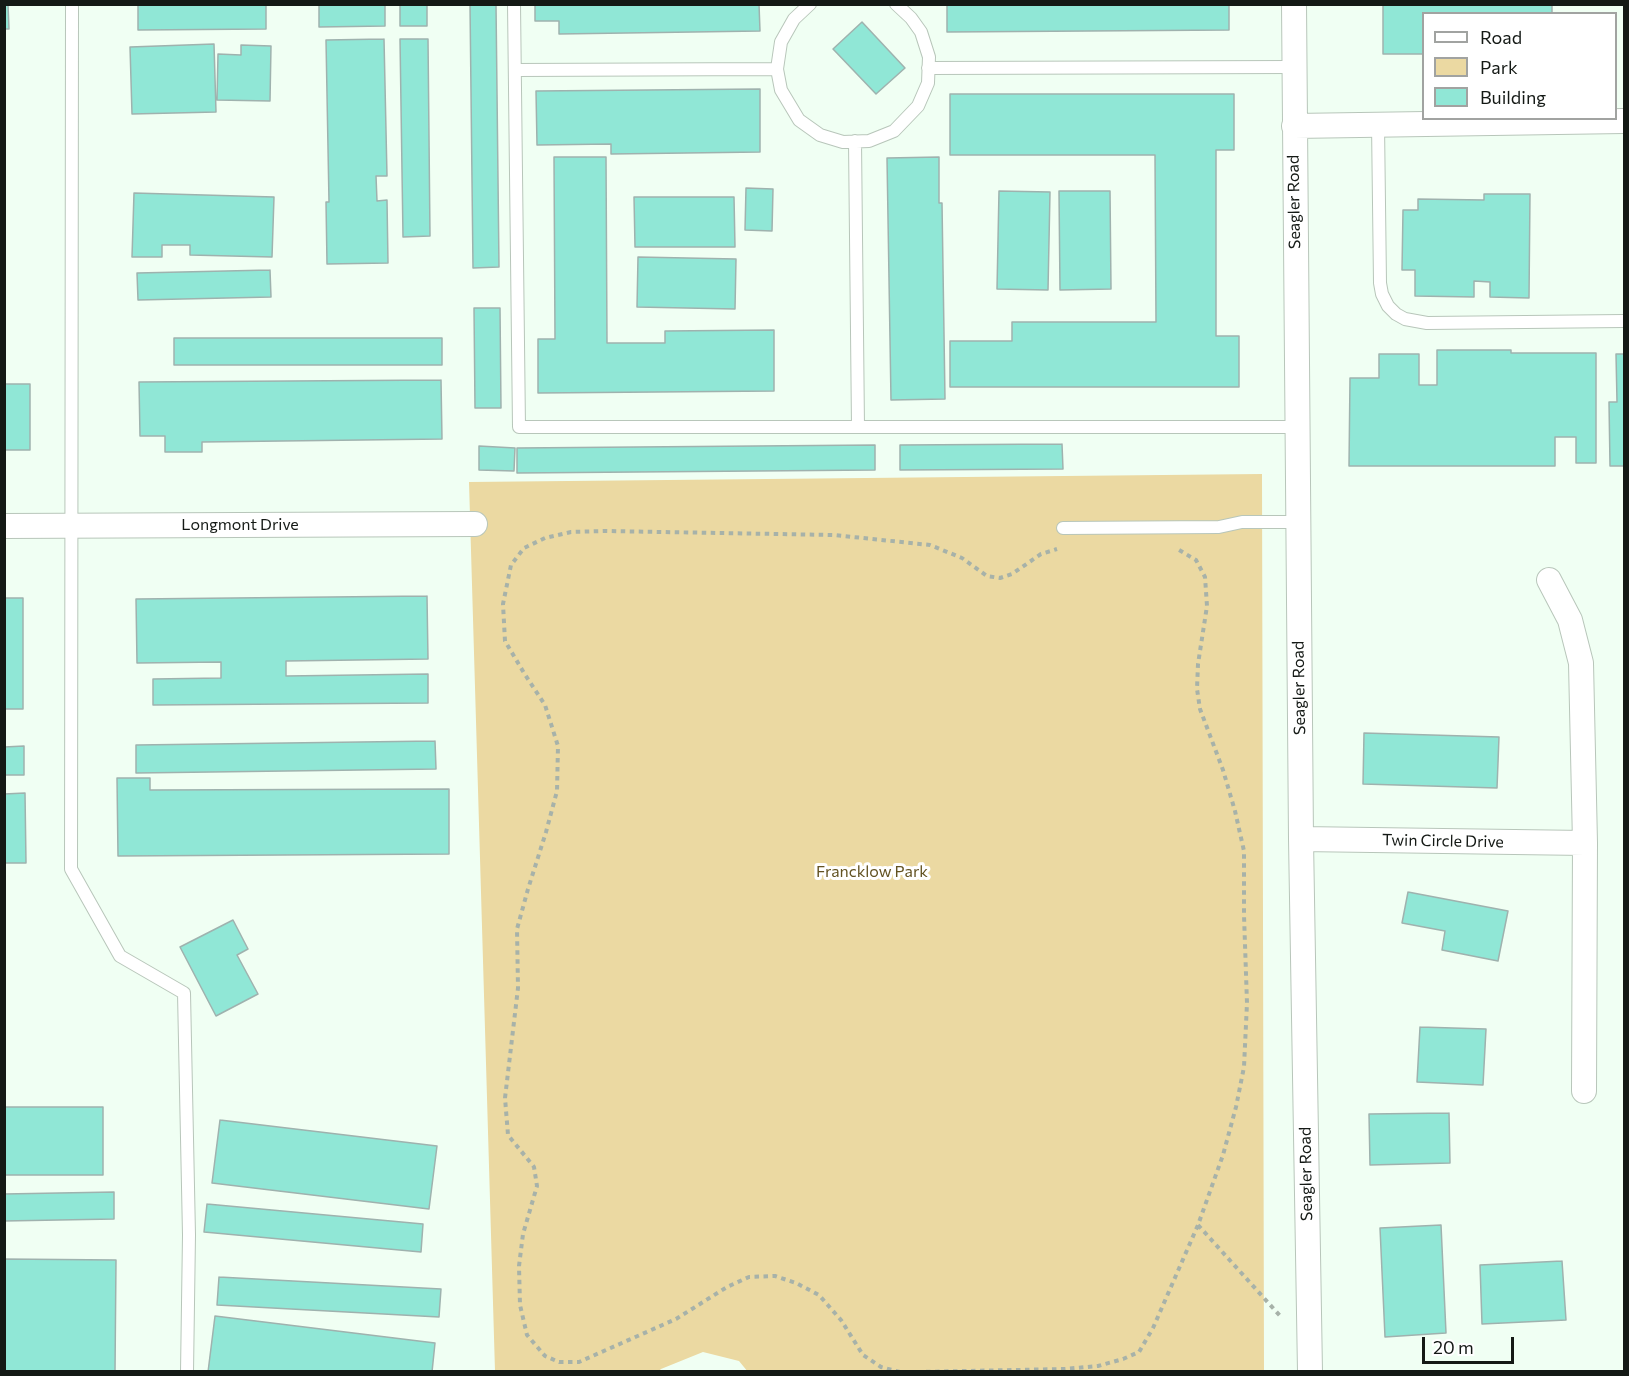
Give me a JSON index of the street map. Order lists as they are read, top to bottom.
{
  "streets": {
    "street": ["Seagler Road", "Longmont Drive", "Twin Circle Drive"]
  },
  "crossings": [
    ["Seagler Road", "Twin Circle Drive"]
  ],
  "parks": ["Francklow Park"],
  "legend": ["Road", "Park", "Building"],
  "scale_bar": "20 m"
}
